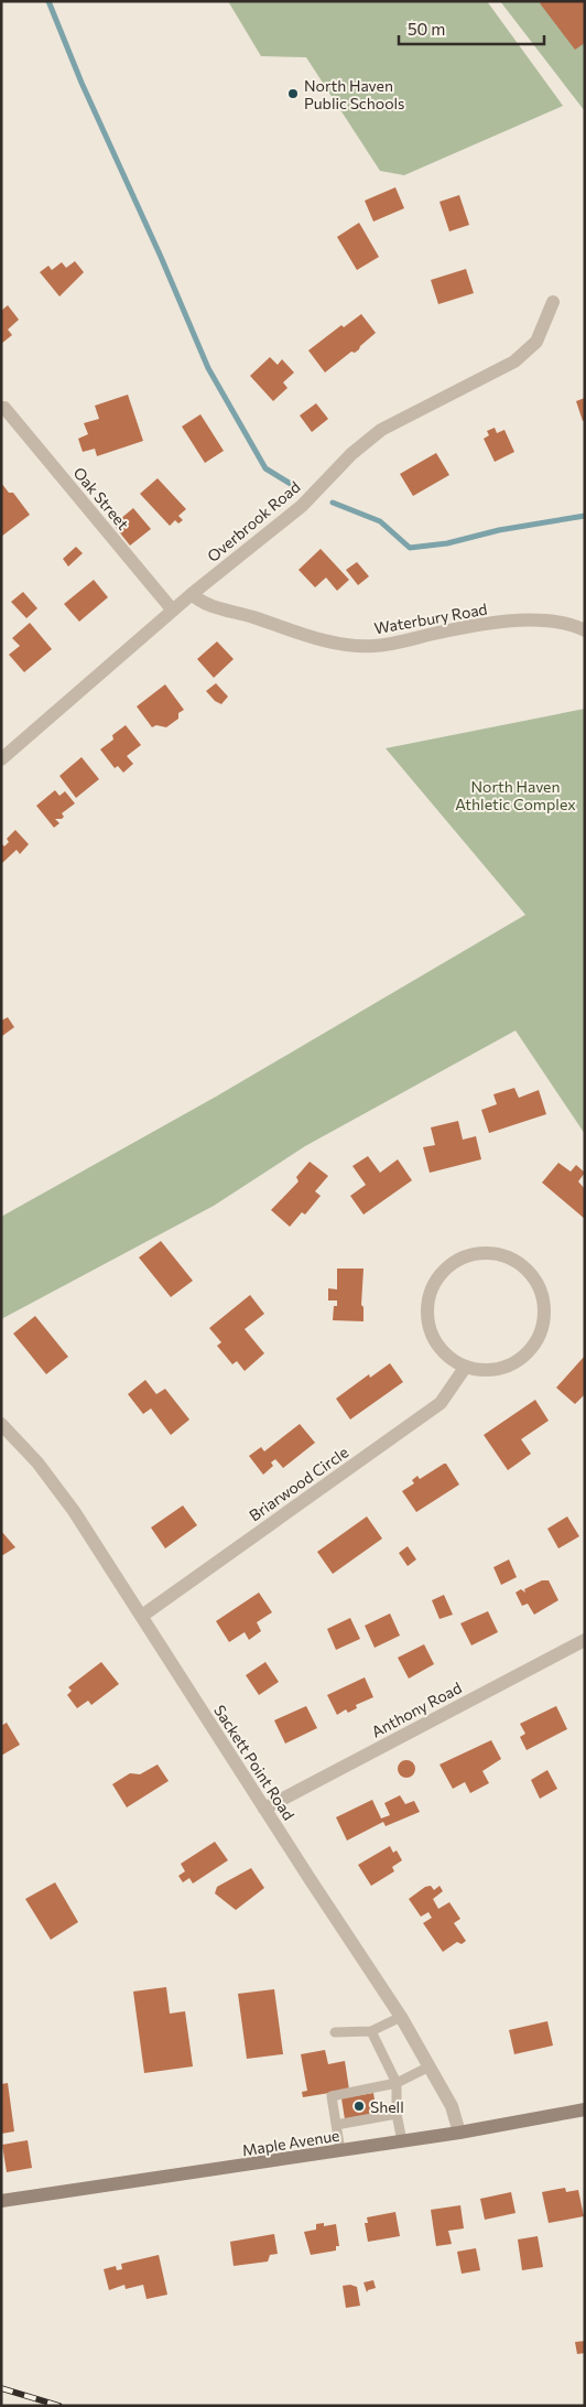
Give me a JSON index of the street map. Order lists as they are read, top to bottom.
{
  "streets": {
    "main road": ["Maple Avenue"],
    "street": [
      "Oak Street",
      "Overbrook Road",
      "Waterbury Road",
      "Briarwood Circle",
      "Anthony Road",
      "Sackett Point Road"
    ]
  },
  "crossings": [
    ["Oak Street", "Overbrook Road"],
    ["Overbrook Road", "Waterbury Road"],
    ["Briarwood Circle", "Sackett Point Road"],
    ["Anthony Road", "Sackett Point Road"],
    ["Sackett Point Road", "Maple Avenue"]
  ],
  "parks": ["North Haven Athletic Complex"],
  "places": ["North Haven Public Schools", "Shell"],
  "scale_bar": "50 m"
}
